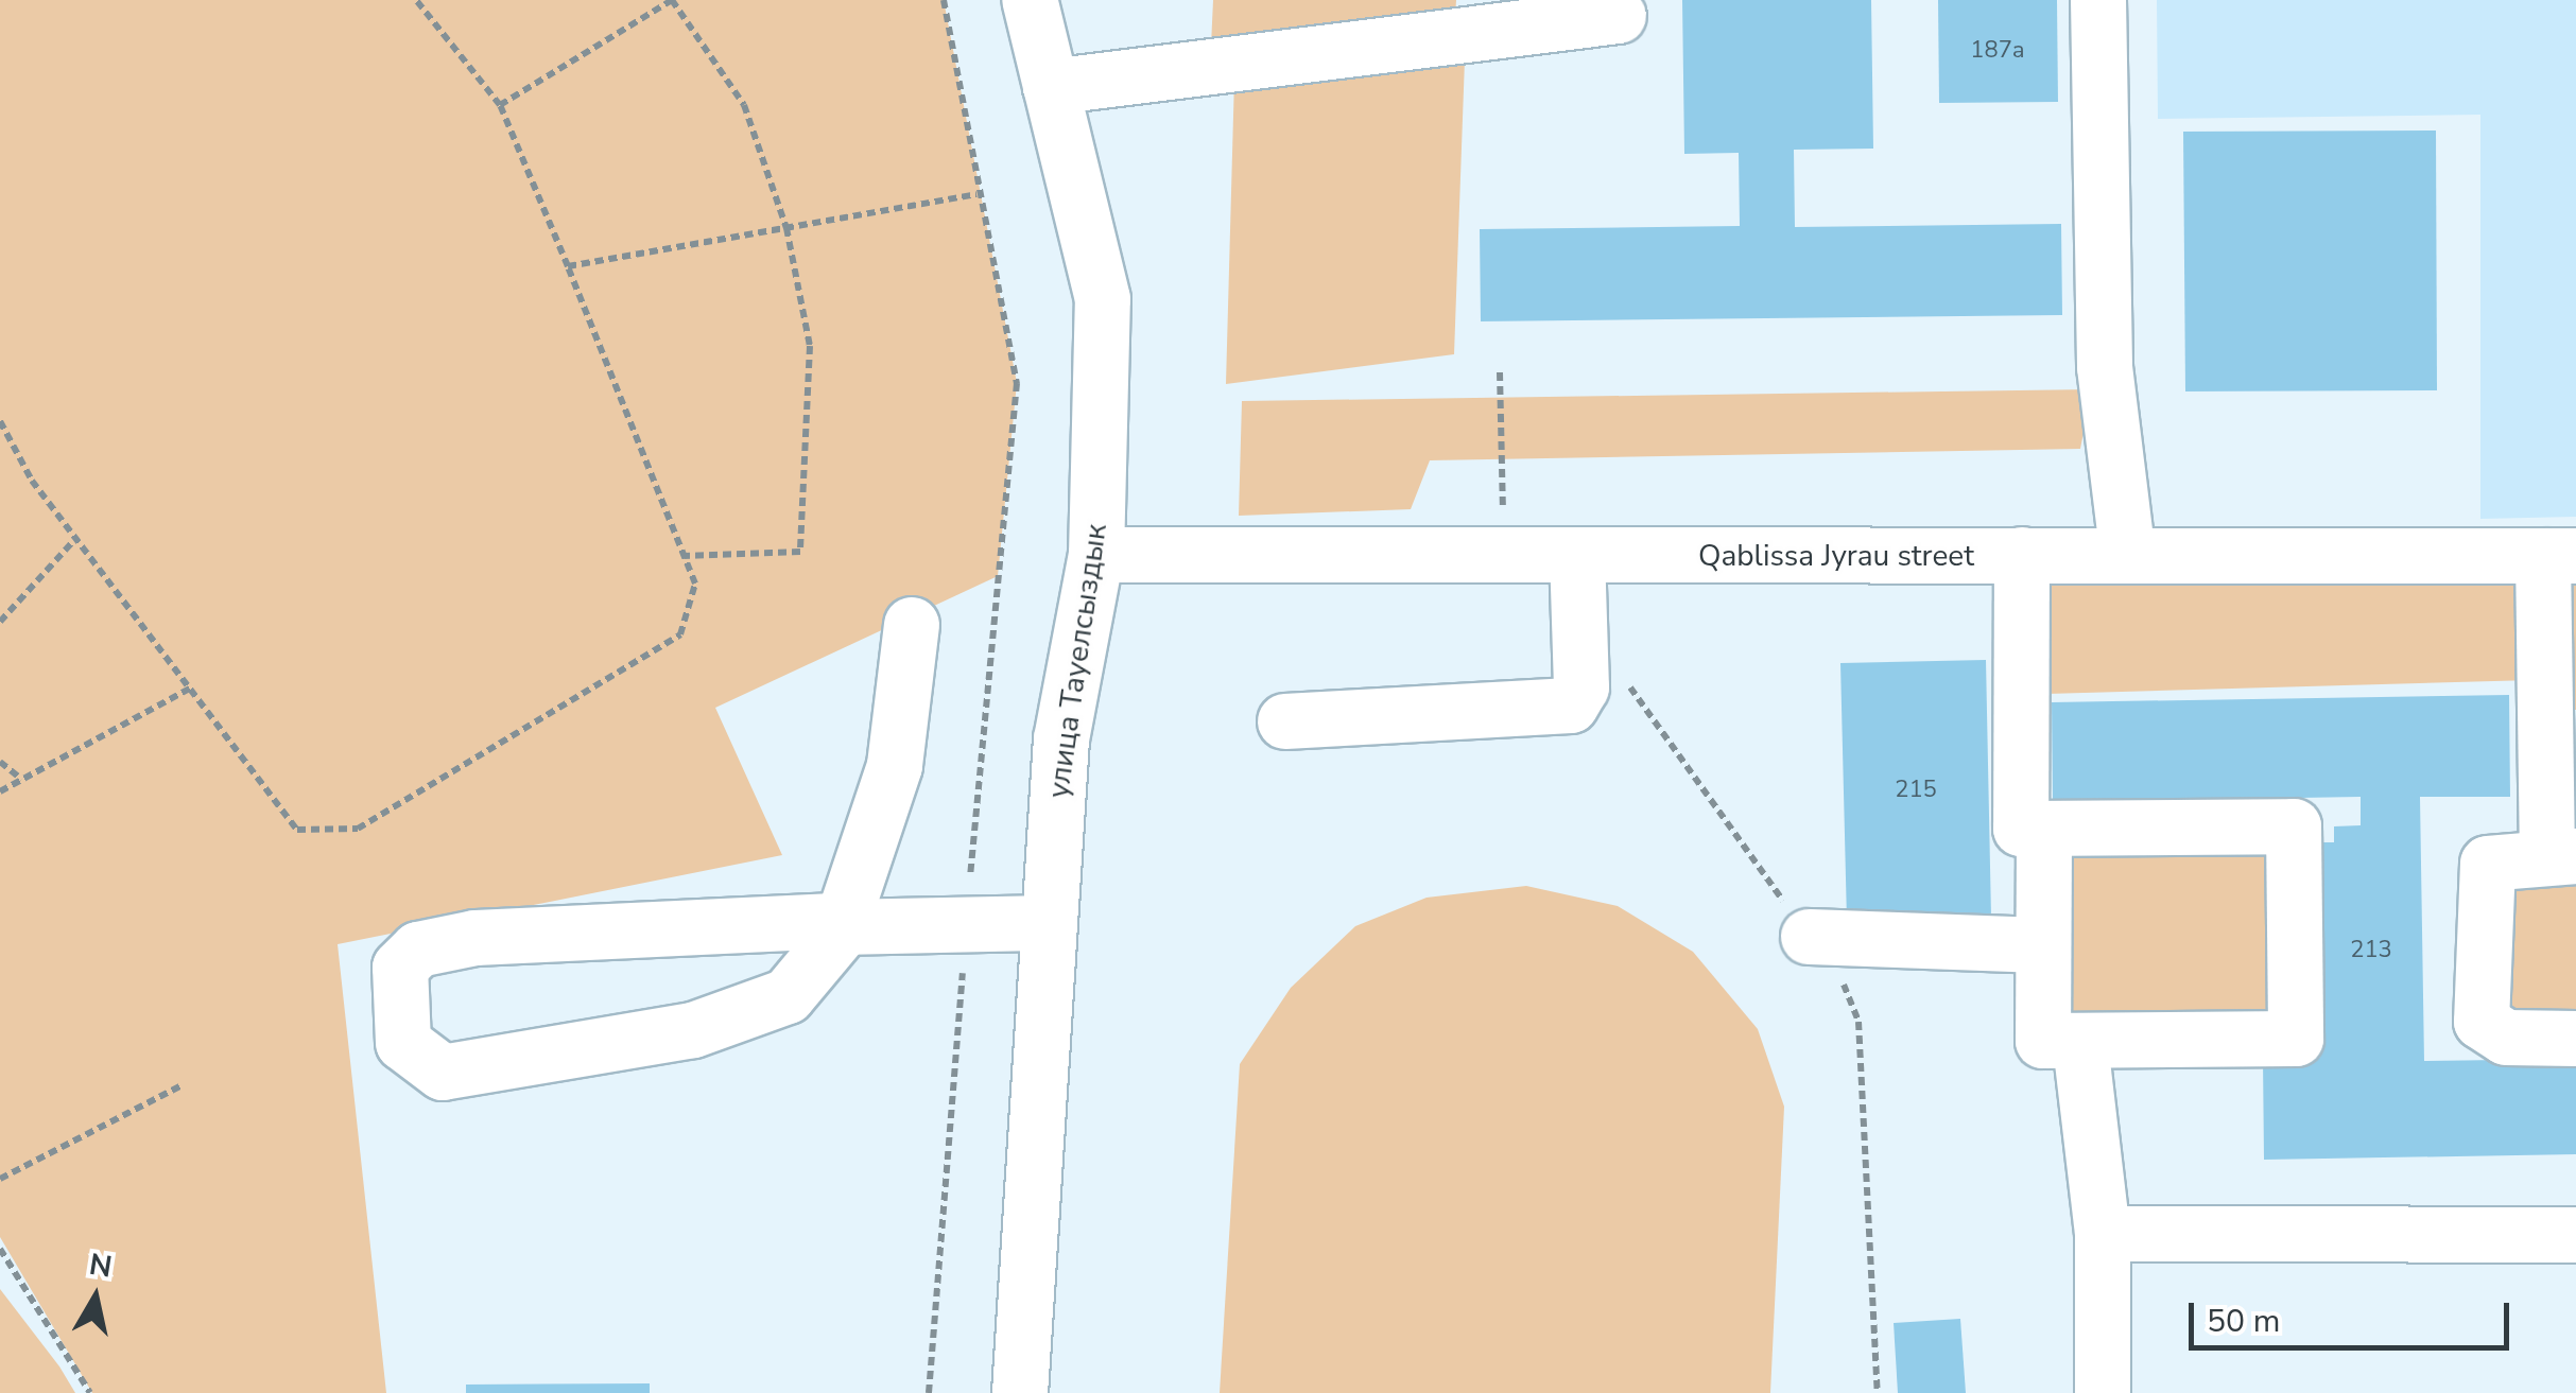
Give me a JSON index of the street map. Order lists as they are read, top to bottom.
{
  "streets": {
    "street": ["Qablissa Jyrau street", "улица Тауелсыздык"]
  },
  "crossings": [
    ["Qablissa Jyrau street", "улица Тауелсыздык"]
  ],
  "house_numbers": ["187а", "215", "213"],
  "scale_bar": "50 m",
  "north": "top"
}
